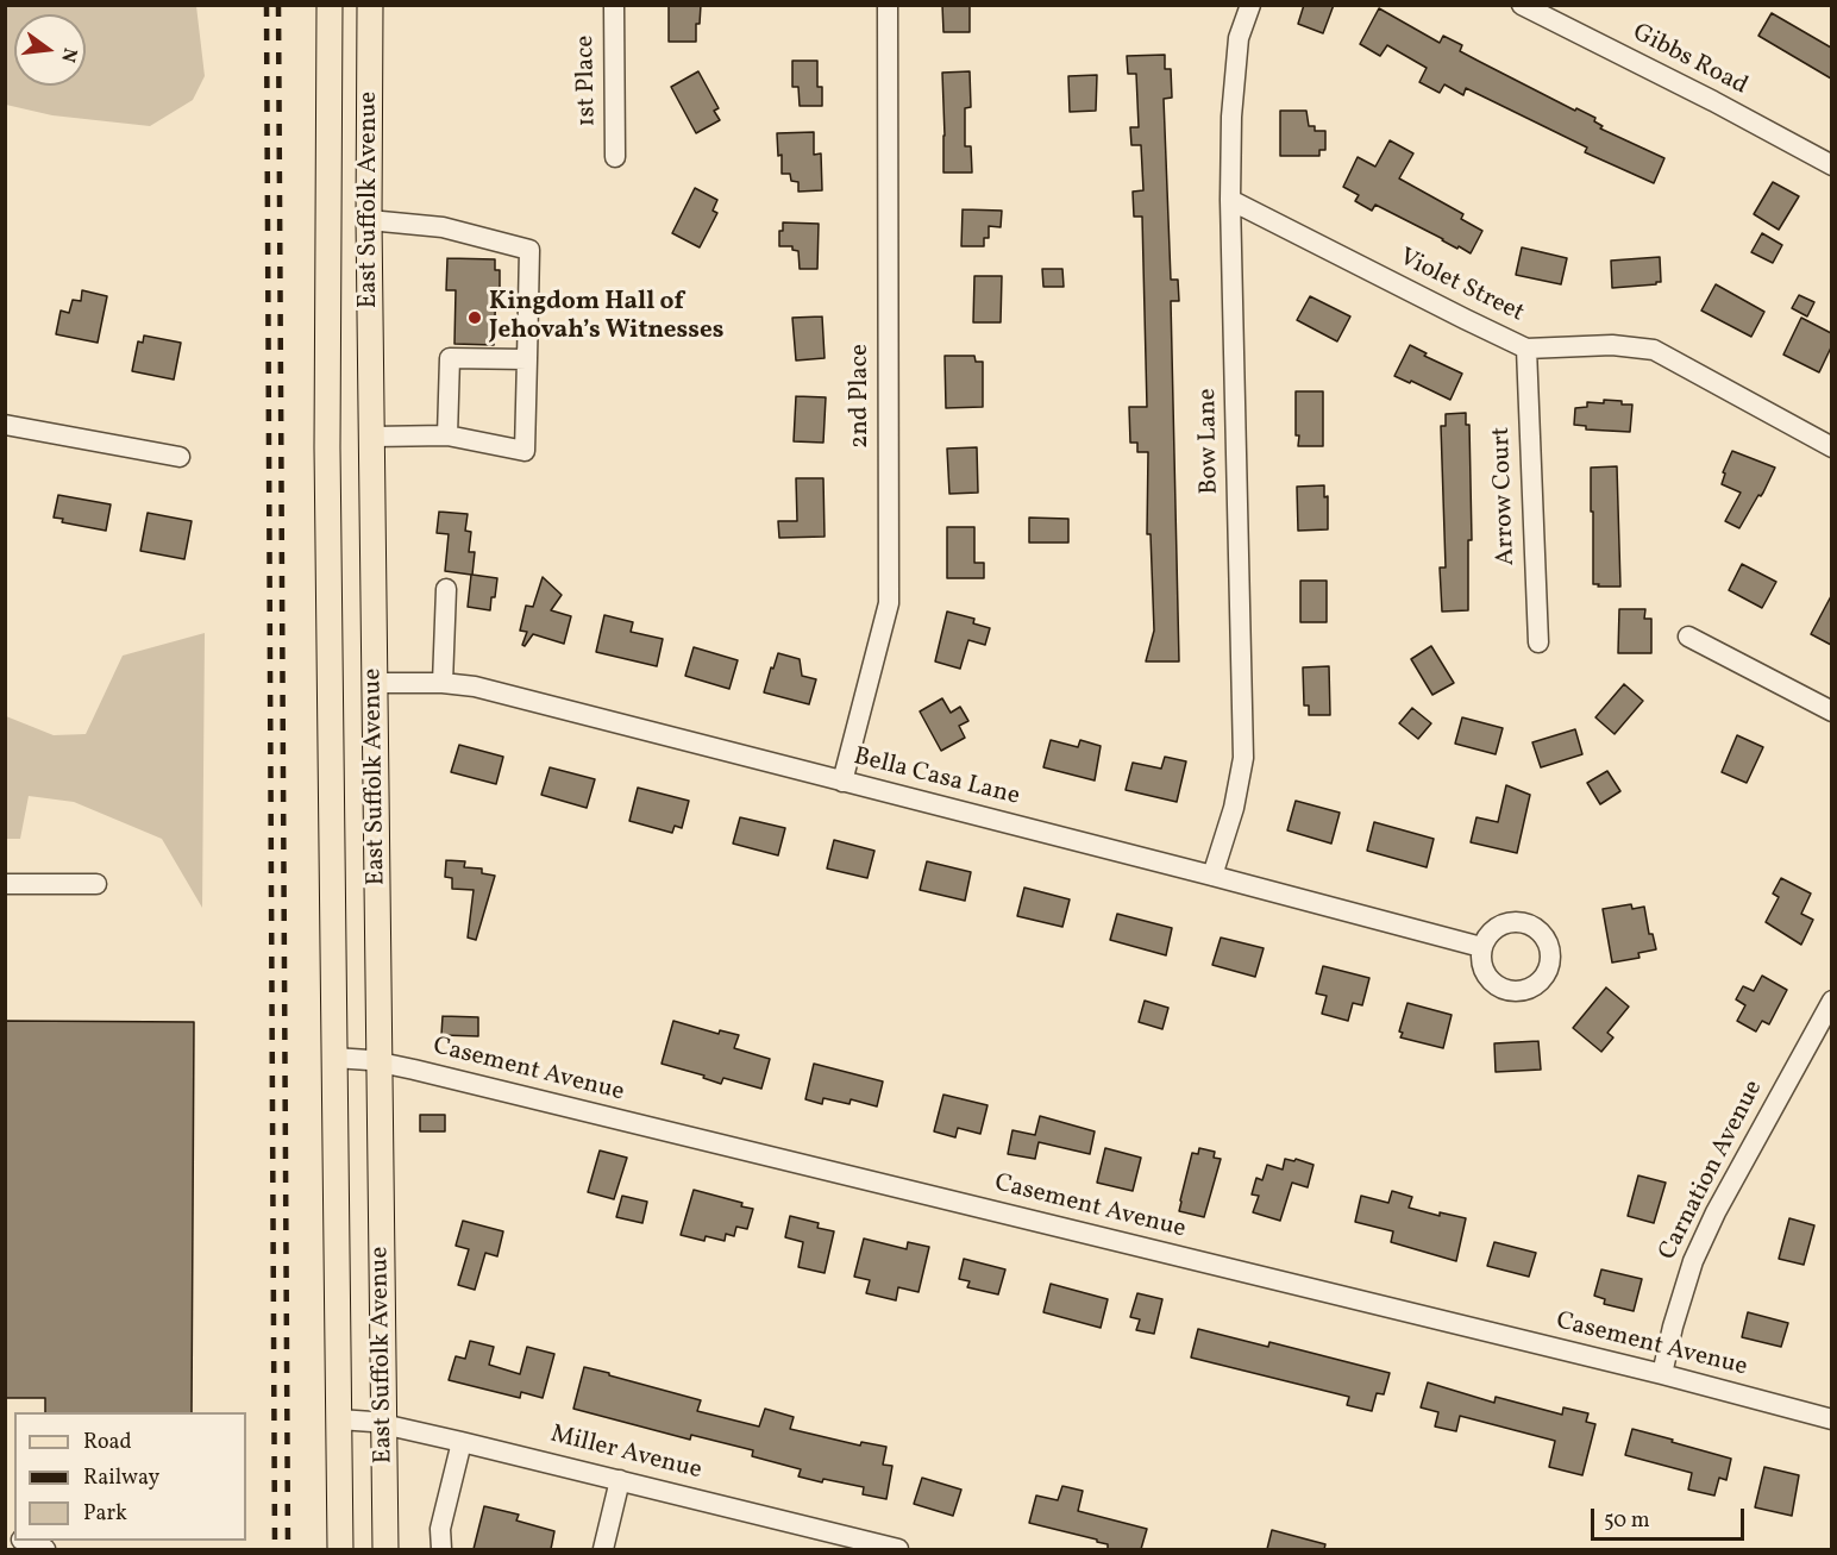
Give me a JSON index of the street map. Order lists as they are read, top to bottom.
{
  "streets": {
    "main road": ["East Suffolk Avenue"],
    "street": [
      "Gibbs Road",
      "1st Place",
      "Violet Street",
      "2nd Place",
      "Bow Lane",
      "Arrow Court",
      "Bella Casa Lane",
      "Casement Avenue",
      "Carnation Avenue",
      "Miller Avenue"
    ]
  },
  "crossings": [
    ["East Suffolk Avenue", "Bella Casa Lane"],
    ["East Suffolk Avenue", "Casement Avenue"],
    ["East Suffolk Avenue", "Miller Avenue"],
    ["Violet Street", "Bow Lane"],
    ["Violet Street", "Arrow Court"],
    ["2nd Place", "Bella Casa Lane"],
    ["Bow Lane", "Bella Casa Lane"],
    ["Casement Avenue", "Carnation Avenue"]
  ],
  "places": ["Kingdom Hall of Jehovah’s Witnesses"],
  "legend": ["Road", "Railway", "Park"],
  "scale_bar": "50 m",
  "north": "right"
}
